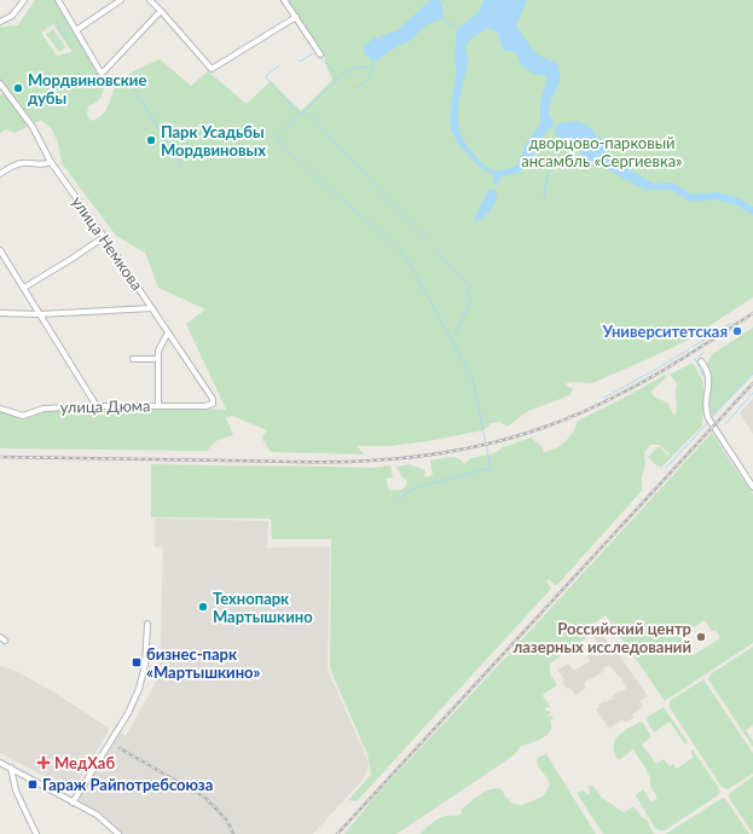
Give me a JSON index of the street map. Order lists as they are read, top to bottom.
{
  "streets": {
    "street": ["улица Немкова", "улица Дюма"]
  },
  "crossings": [
    ["улица Немкова", "улица Дюма"]
  ],
  "parks": ["дворцово-парковый ансамбль «Сергиевка»"],
  "places": {
    "other": [
      "Мордвиновские дубы",
      "Парк Усадьбы Мордвиновых",
      "Университетская",
      "Технопарк Мартышкино",
      "Российский центр лазерных исследований"
    ],
    "transit": ["бизнес-парк «Мартышкино»", "Гараж Райпотребсоюза"],
    "health": ["МедХаб"]
  }
}
